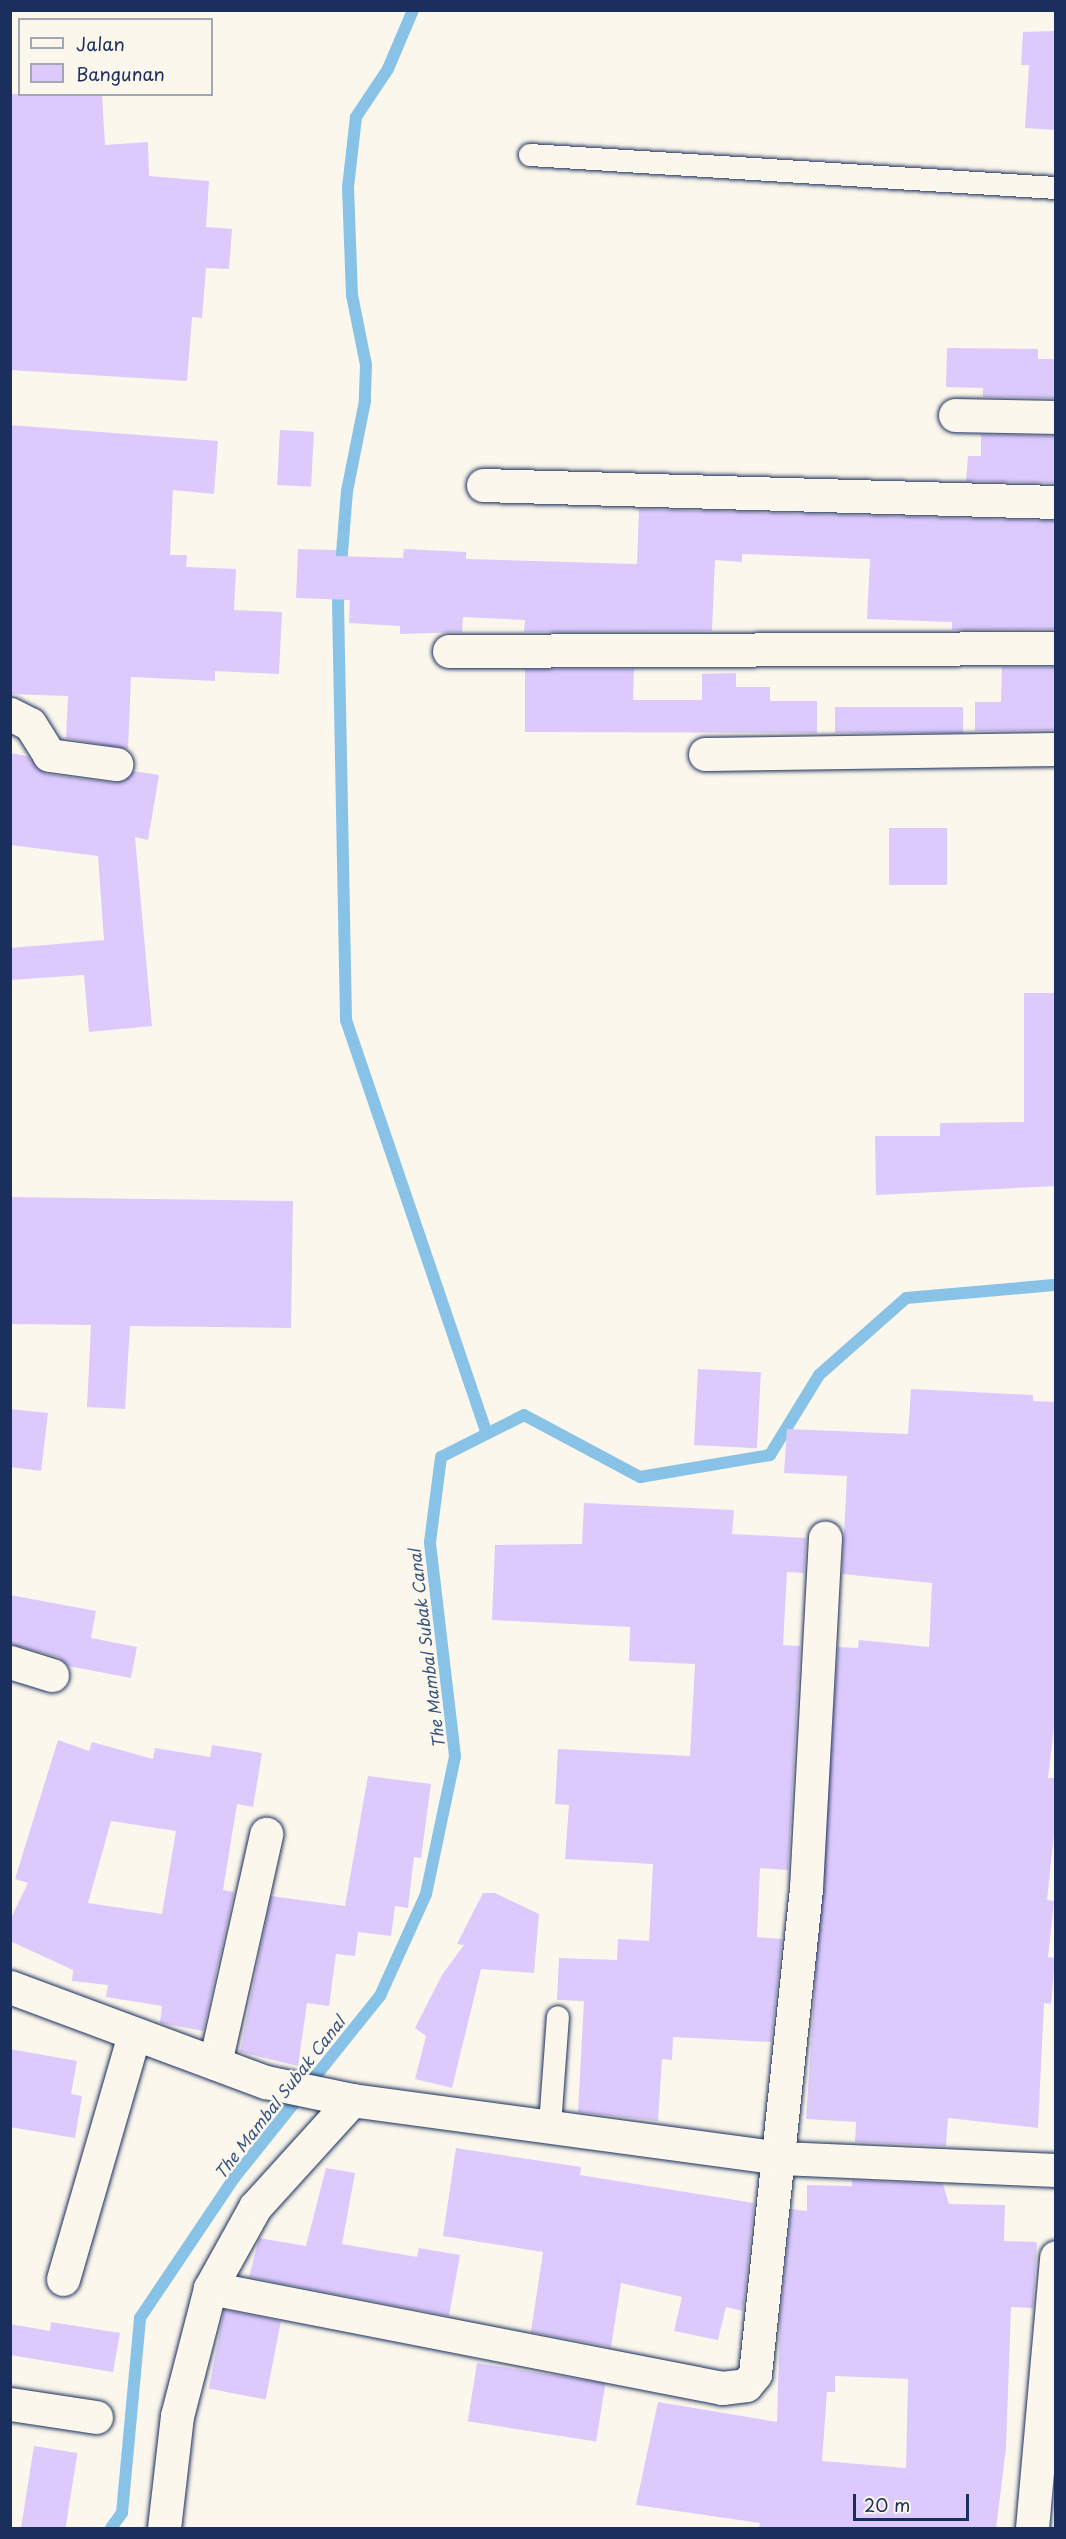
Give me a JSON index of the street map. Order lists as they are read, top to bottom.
{
  "water": ["The Mambal Subak Canal"],
  "legend": ["Jalan", "Bangunan"],
  "scale_bar": "20 m"
}
